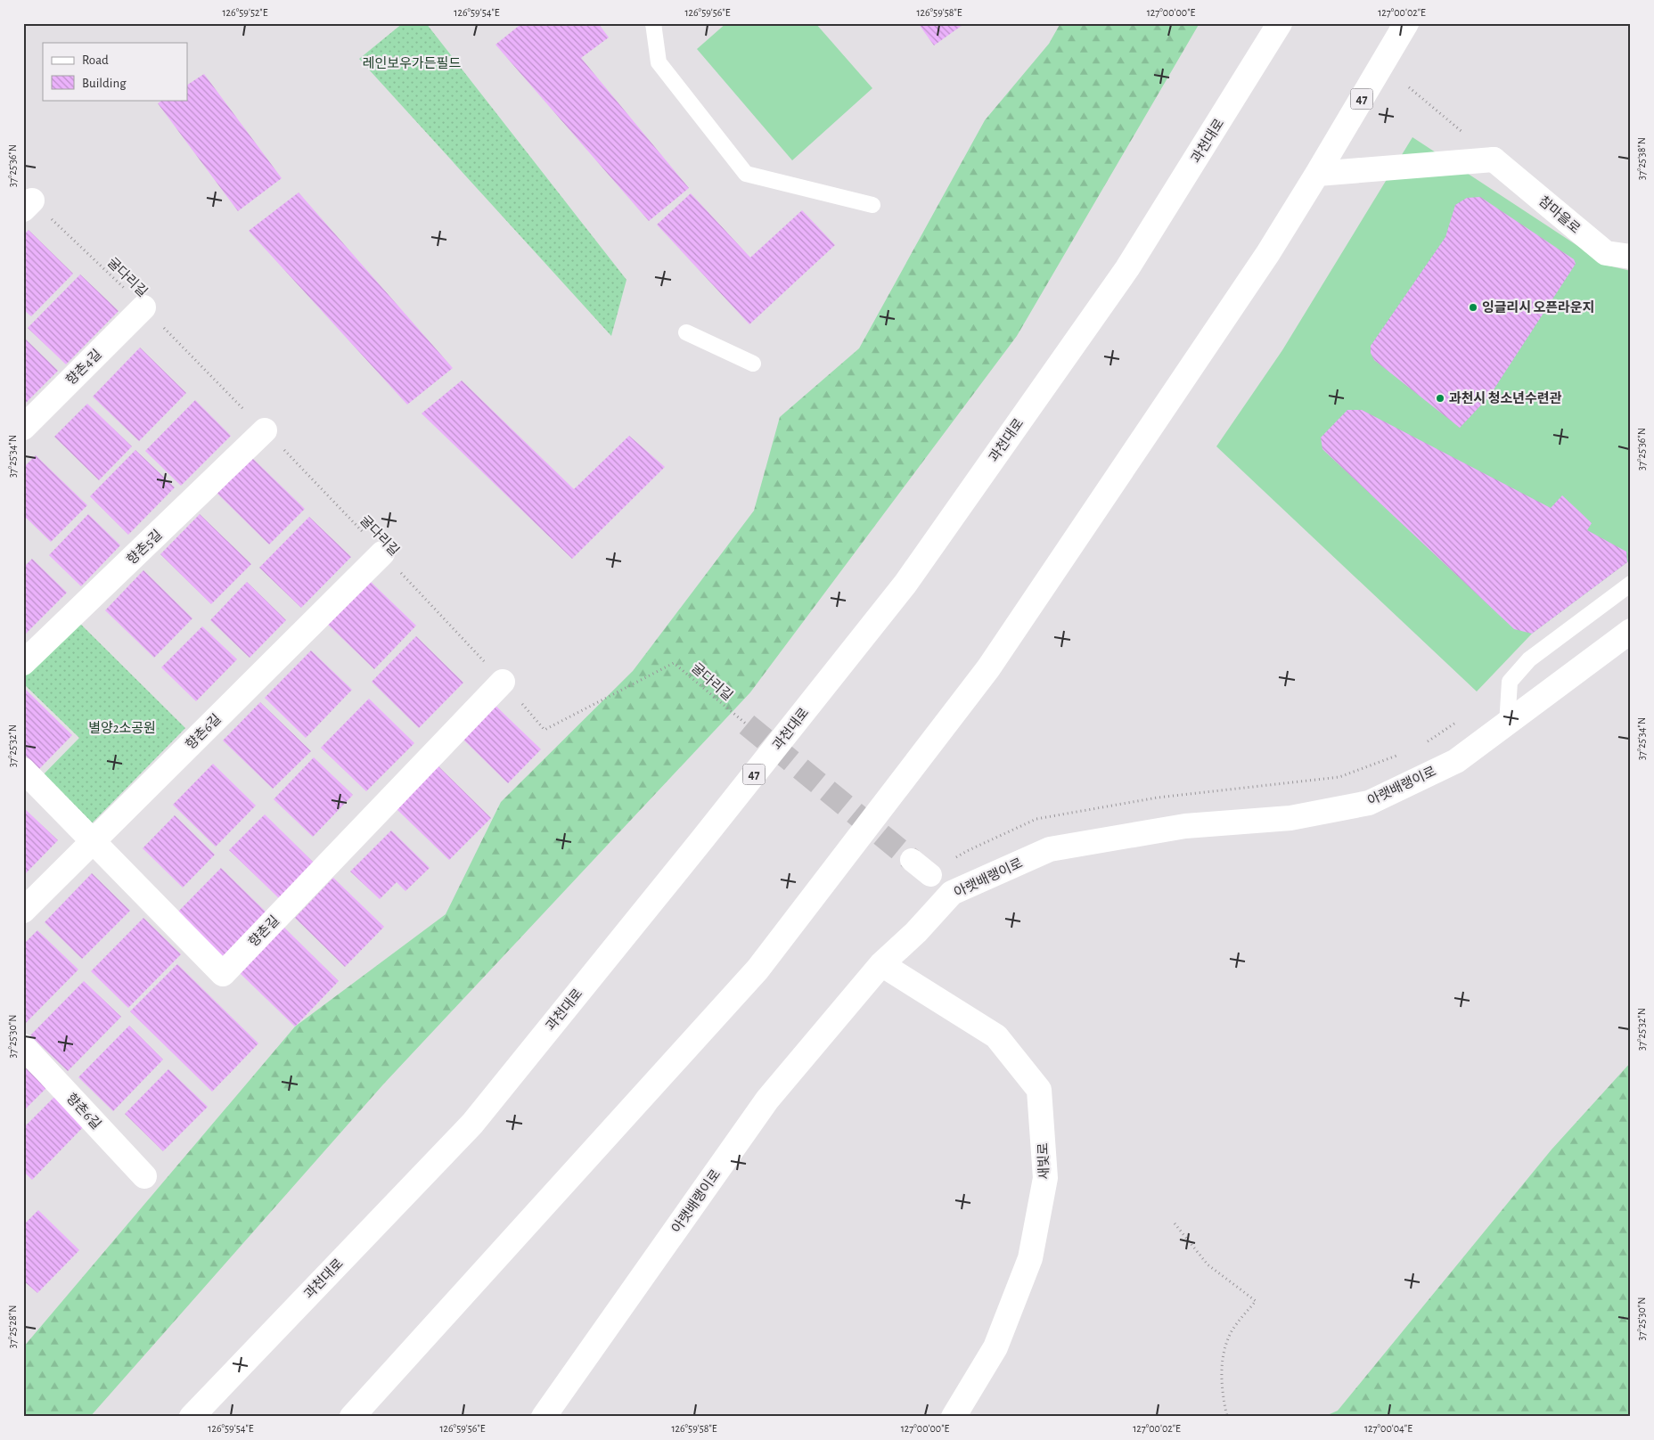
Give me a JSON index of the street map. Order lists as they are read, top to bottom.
{
  "streets": {
    "main road": [
      "47",
      "과천대로",
      "참마을로",
      "향촌4길",
      "향촌5길",
      "향촌6길",
      "아랫배랭이로",
      "향촌길",
      "새빛로"
    ],
    "path": ["굴다리길"]
  },
  "crossings": [
    ["굴다리길", "향촌4길"],
    ["굴다리길", "향촌5길"],
    ["굴다리길", "향촌6길"],
    ["굴다리길", "향촌길"],
    ["향촌6길", "향촌길"],
    ["아랫배랭이로", "새빛로"]
  ],
  "parks": ["레인보우가든필드", "별양2소공원"],
  "places": ["잉글리시 오픈라운지", "과천시 청소년수련관"],
  "legend": ["Road", "Building"],
  "coordinates": [
    "126°59'52\"E",
    "126°59'54\"E",
    "126°59'56\"E",
    "126°59'58\"E",
    "127°00'00\"E",
    "127°00'02\"E",
    "37°25'38\"N",
    "37°25'36\"N",
    "37°25'34\"N",
    "37°25'32\"N",
    "37°25'30\"N",
    "37°25'28\"N",
    "127°00'04\"E"
  ]
}
